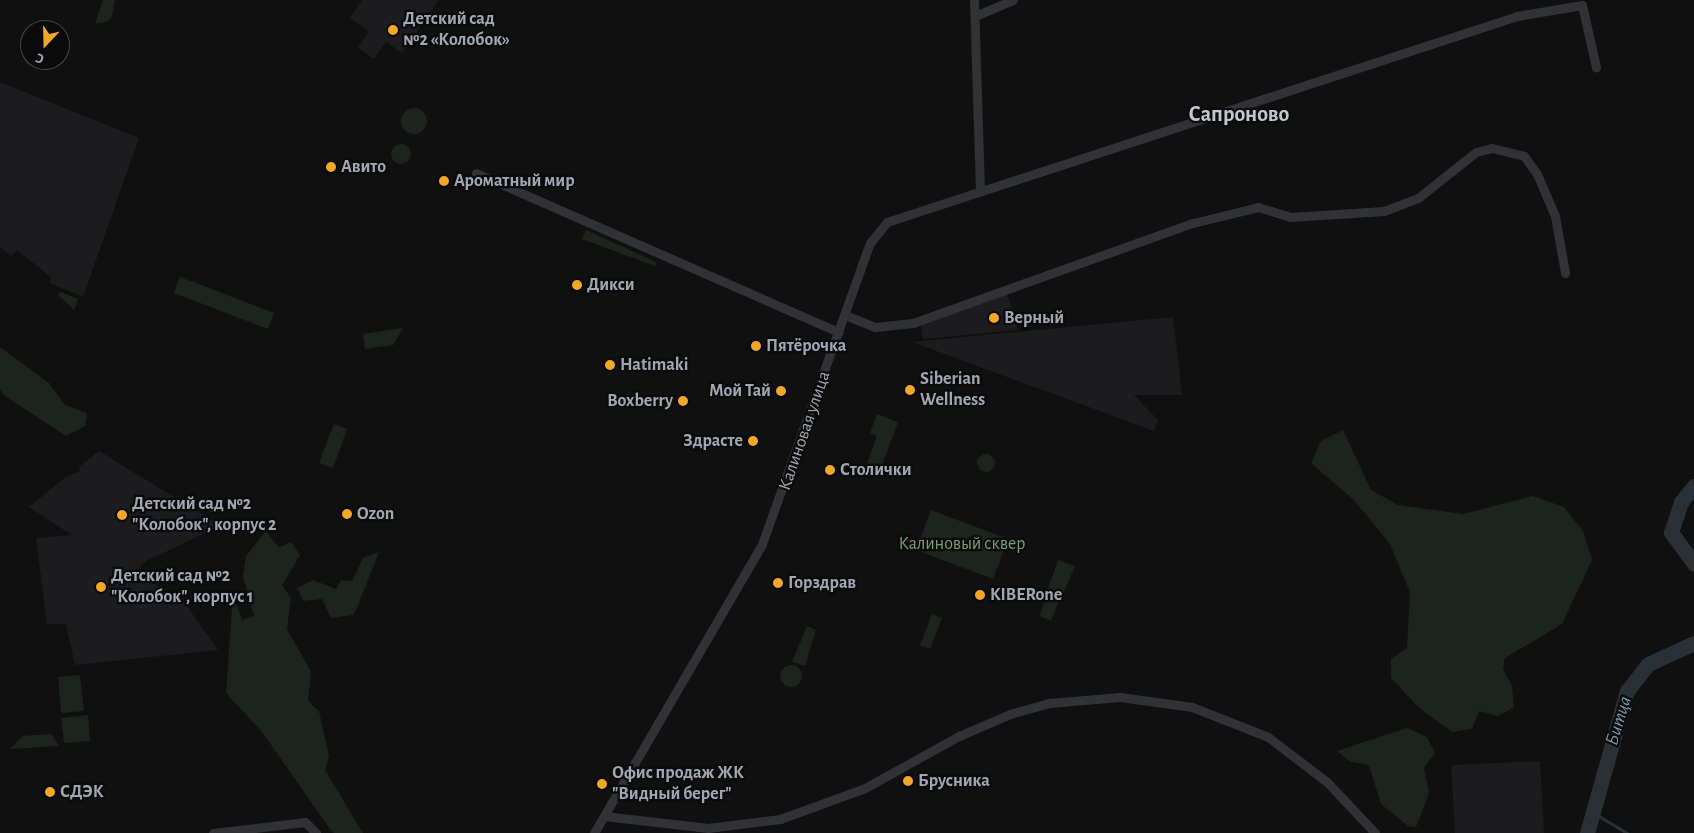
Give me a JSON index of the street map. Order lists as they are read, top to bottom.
{
  "streets": {
    "street": ["Калиновая улица"]
  },
  "districts": ["Сапроново"],
  "water": ["Битца"],
  "parks": ["Калиновый сквер"],
  "places": [
    "Детский сад №2 «Колобок»",
    "Авито",
    "Ароматный мир",
    "Дикси",
    "Верный",
    "Пятёрочка",
    "Hatimaki",
    "Siberian Wellness",
    "Мой Тай",
    "Boxberry",
    "Здрасте",
    "Столички",
    "Ozon",
    "Детский сад №2 \"Колобок\", корпус 2",
    "Горздрав",
    "Детский сад №2 \"Колобок\", корпус 1",
    "KIBERone",
    "Брусника",
    "Офис продаж ЖК \"Видный берег\"",
    "СДЭК"
  ],
  "north": "bottom"
}
